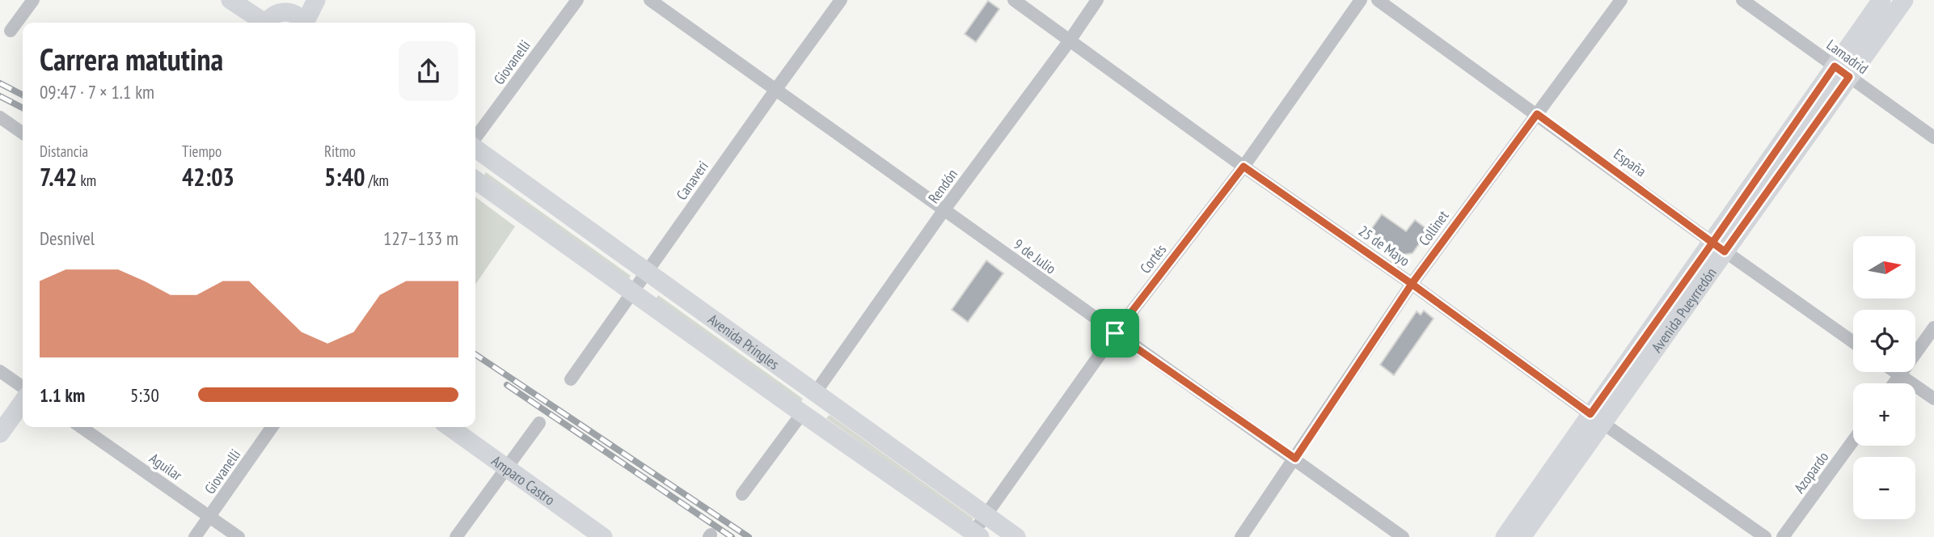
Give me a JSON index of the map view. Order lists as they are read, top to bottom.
{
  "streets": {
    "main road": ["Avenida Pueyrredón", "Avenida Pringles", "Amparo Castro"],
    "street": [
      "Lamadrid",
      "Giovanelli",
      "España",
      "Canaveri",
      "Rendón",
      "Collinet",
      "25 de Mayo",
      "9 de Julio",
      "Cortés",
      "Aguilar",
      "Azopardo"
    ]
  },
  "crossings": [
    ["Lamadrid", "Avenida Pueyrredón"],
    ["Giovanelli", "Aguilar"],
    ["España", "Collinet"],
    ["España", "Avenida Pueyrredón"],
    ["Canaveri", "9 de Julio"],
    ["Canaveri", "Avenida Pringles"],
    ["Rendón", "25 de Mayo"],
    ["Rendón", "9 de Julio"],
    ["Rendón", "Avenida Pringles"],
    ["Collinet", "25 de Mayo"],
    ["Collinet", "9 de Julio"],
    ["25 de Mayo", "Cortés"],
    ["25 de Mayo", "Avenida Pueyrredón"],
    ["9 de Julio", "Cortés"],
    ["Cortés", "Avenida Pringles"]
  ],
  "north": "right",
  "page": {
    "heading": ["Carrera matutina", "09:47 · 7 × 1.1 km"],
    "stats": [
      ["Distancia", "7.42 km"],
      ["Tiempo", "42:03"],
      ["Ritmo", "5:40 /km"]
    ],
    "chart": ["Desnivel", "127–133 m"],
    "map_buttons": ["+", "−"],
    "list": [
      {
        "name": "1.1 km",
        "note": "5:30"
      }
    ]
  }
}
